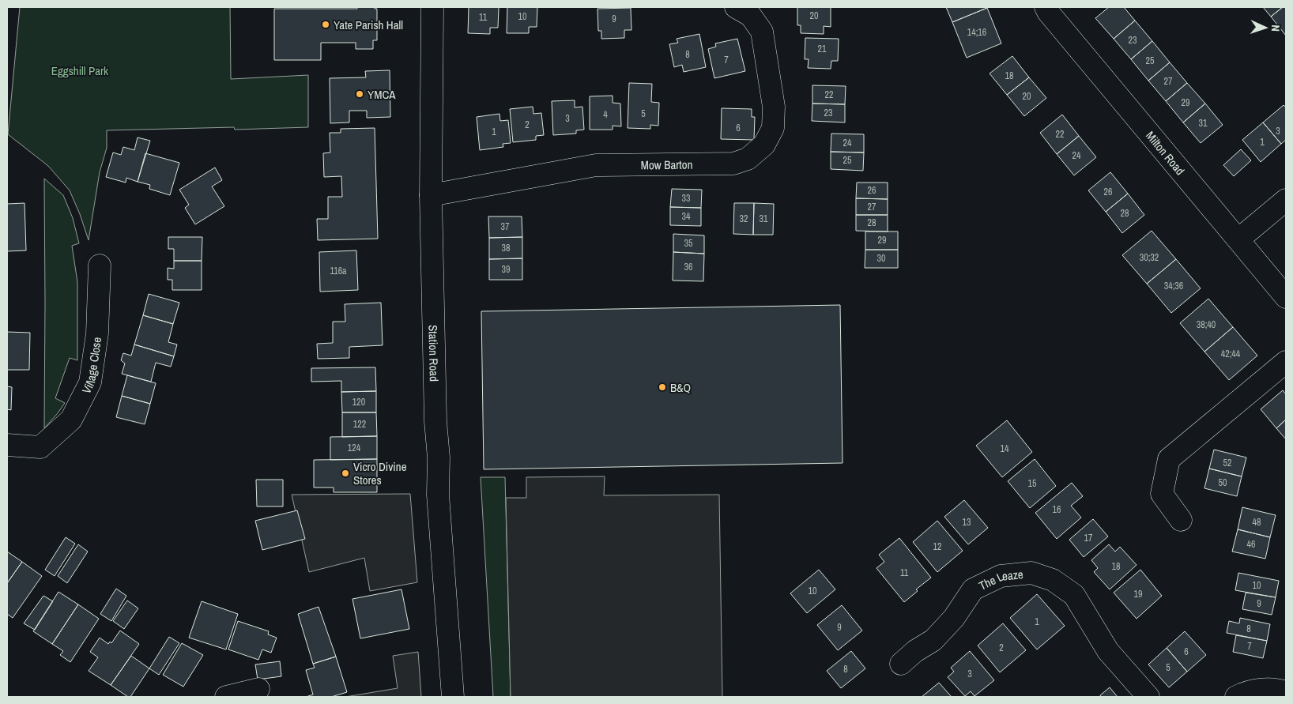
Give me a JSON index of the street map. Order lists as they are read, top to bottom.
{
  "streets": {
    "street": [
      "Milton Road",
      "Mow Barton",
      "Station Road",
      "Village Close",
      "The Leaze"
    ]
  },
  "crossings": [
    ["Mow Barton", "Station Road"]
  ],
  "parks": ["Eggshill Park"],
  "places": [
    "Yate Parish Hall",
    "YMCA",
    "B&Q",
    "Vicro Divine Stores"
  ],
  "house_numbers": [
    "20",
    "10",
    "11",
    "9",
    "14;16",
    "23",
    "21",
    "8",
    "7",
    "25",
    "18",
    "27",
    "22",
    "20",
    "29",
    "23",
    "5",
    "4",
    "3",
    "31",
    "2",
    "6",
    "3",
    "1",
    "22",
    "1",
    "24",
    "24",
    "25",
    "26",
    "26",
    "33",
    "27",
    "28",
    "34",
    "32",
    "31",
    "28",
    "37",
    "29",
    "35",
    "38",
    "30;32",
    "30",
    "36",
    "39",
    "116a",
    "34;36",
    "38;40",
    "42;44",
    "120",
    "122",
    "124",
    "14",
    "52",
    "50",
    "15",
    "16",
    "13",
    "48",
    "17",
    "46",
    "12",
    "18",
    "11",
    "10",
    "10",
    "19",
    "9",
    "1",
    "9",
    "8",
    "7",
    "2",
    "6",
    "5",
    "8",
    "3"
  ],
  "north": "right"
}
